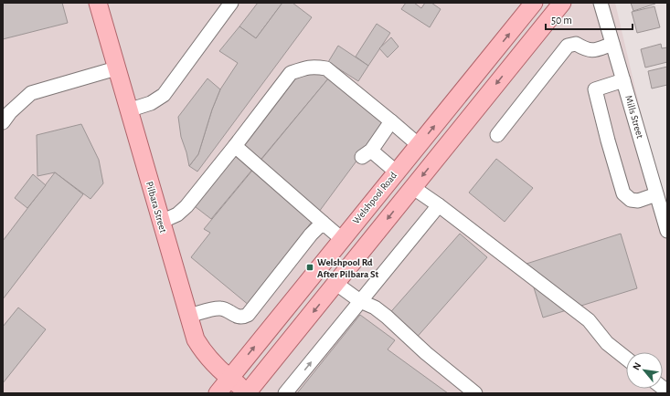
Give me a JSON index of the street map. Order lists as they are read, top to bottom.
{
  "streets": {
    "main road": ["Welshpool Road", "Pilbara Street"],
    "street": ["Mills Street"]
  },
  "crossings": [
    ["Welshpool Road", "Pilbara Street"]
  ],
  "places": {
    "transit": ["Welshpool Rd After Pilbara St"]
  },
  "scale_bar": "50 m",
  "north": "top left"
}
